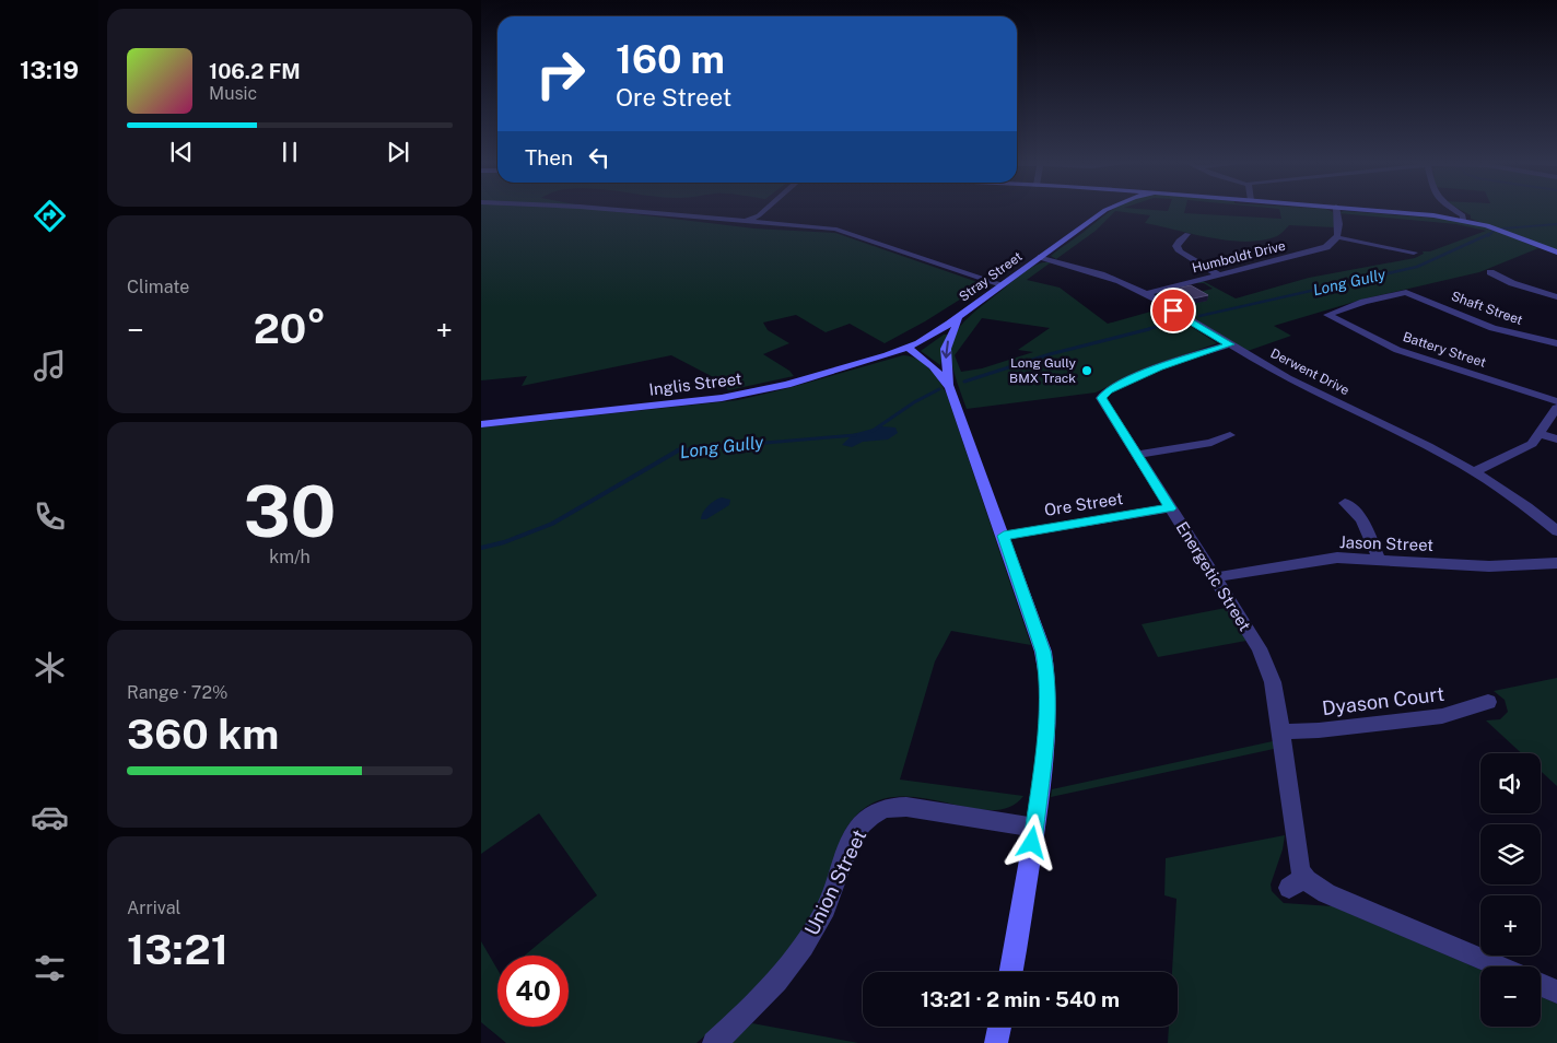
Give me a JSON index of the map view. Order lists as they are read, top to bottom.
{
  "streets": {
    "main road": ["Stray Street", "Inglis Street"],
    "street": [
      "Humboldt Drive",
      "Shaft Street",
      "Battery Street",
      "Derwent Drive",
      "Ore Street",
      "Jason Street",
      "Energetic Street",
      "Dyason Court",
      "Union Street"
    ]
  },
  "crossings": [
    ["Humboldt Drive", "Derwent Drive"],
    ["Stray Street", "Derwent Drive"],
    ["Stray Street", "Inglis Street"],
    ["Shaft Street", "Battery Street"],
    ["Derwent Drive", "Energetic Street"],
    ["Ore Street", "Energetic Street"],
    ["Jason Street", "Energetic Street"],
    ["Energetic Street", "Dyason Court"]
  ],
  "water": ["Long Gully"],
  "places": ["Long Gully BMX Track"],
  "page": {
    "tabs": "13:19",
    "turn": ["160 m", "Ore Street"],
    "song": ["106.2 FM", "Music"],
    "then": "Then",
    "tile": [
      "Climate",
      ["30", "km/h"],
      ["Range · 72%", "360 km"],
      ["Arrival", "13:21"]
    ],
    "heat": ["−", "20°", "+"],
    "map_buttons": ["+", "−"],
    "limit": "40",
    "trip": "13:21 · 2 min · 540 m"
  }
}
